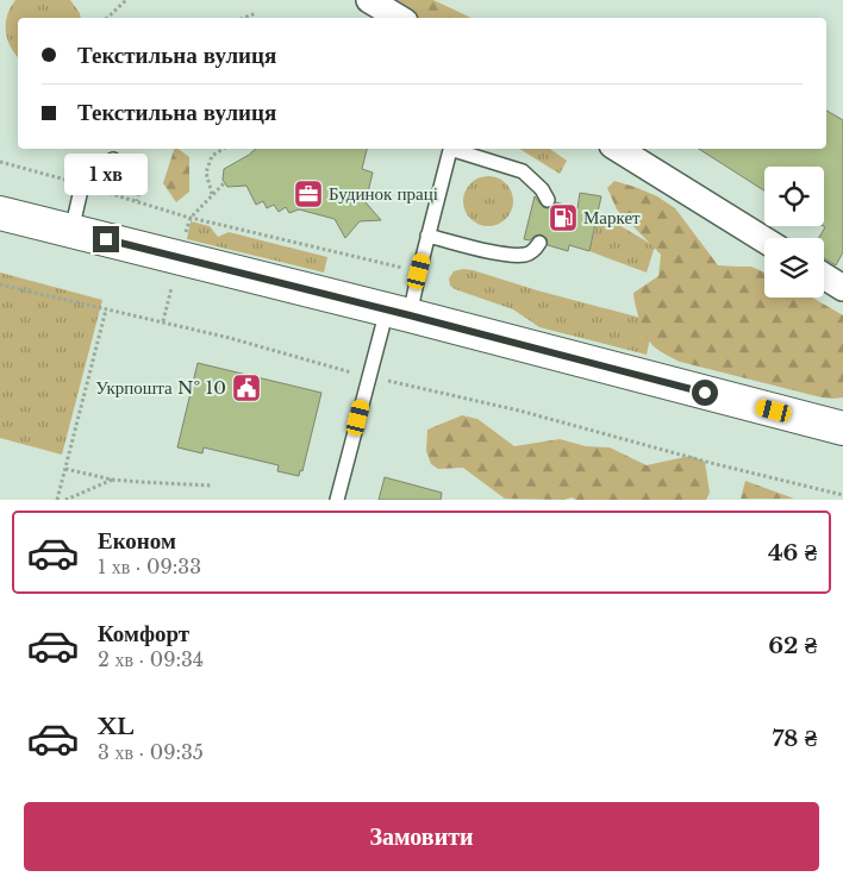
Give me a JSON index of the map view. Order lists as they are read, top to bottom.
{
  "places": {
    "office": ["Будинок праці"],
    "fuel station": ["Маркет"],
    "public building": ["Укрпошта № 10"]
  },
  "page": {
    "banner": ["Текстильна вулиця", "Текстильна вулиця"],
    "bubble": "1 хв",
    "list": [
      {
        "name": "Економ",
        "note": "1 хв · 09:33",
        "value": "46 ₴"
      },
      {
        "name": "Комфорт",
        "note": "2 хв · 09:34",
        "value": "62 ₴"
      },
      {
        "name": "XL",
        "note": "3 хв · 09:35",
        "value": "78 ₴"
      }
    ],
    "buttons": "Замовити"
  }
}
